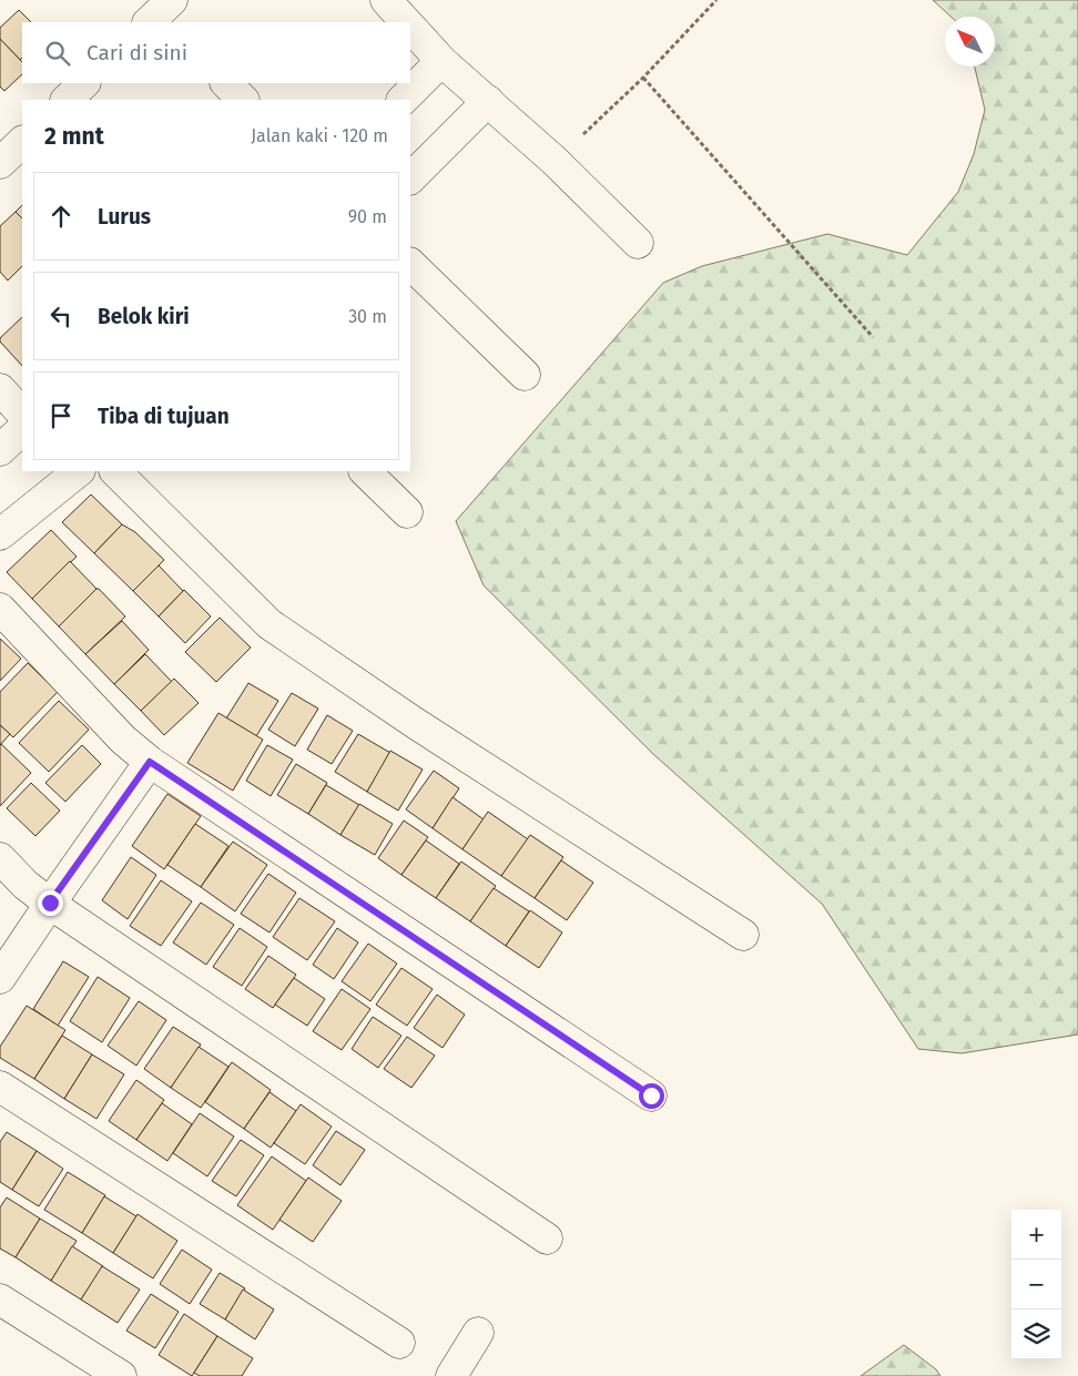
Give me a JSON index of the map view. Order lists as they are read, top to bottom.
{
  "north": "top left",
  "page": {
    "search": "Cari di sini",
    "heading": ["2 mnt", "Jalan kaki · 120 m"],
    "list": [
      ["Lurus", "90 m"],
      ["Belok kiri", "30 m"],
      "Tiba di tujuan"
    ],
    "map_buttons": ["+", "−"]
  }
}
